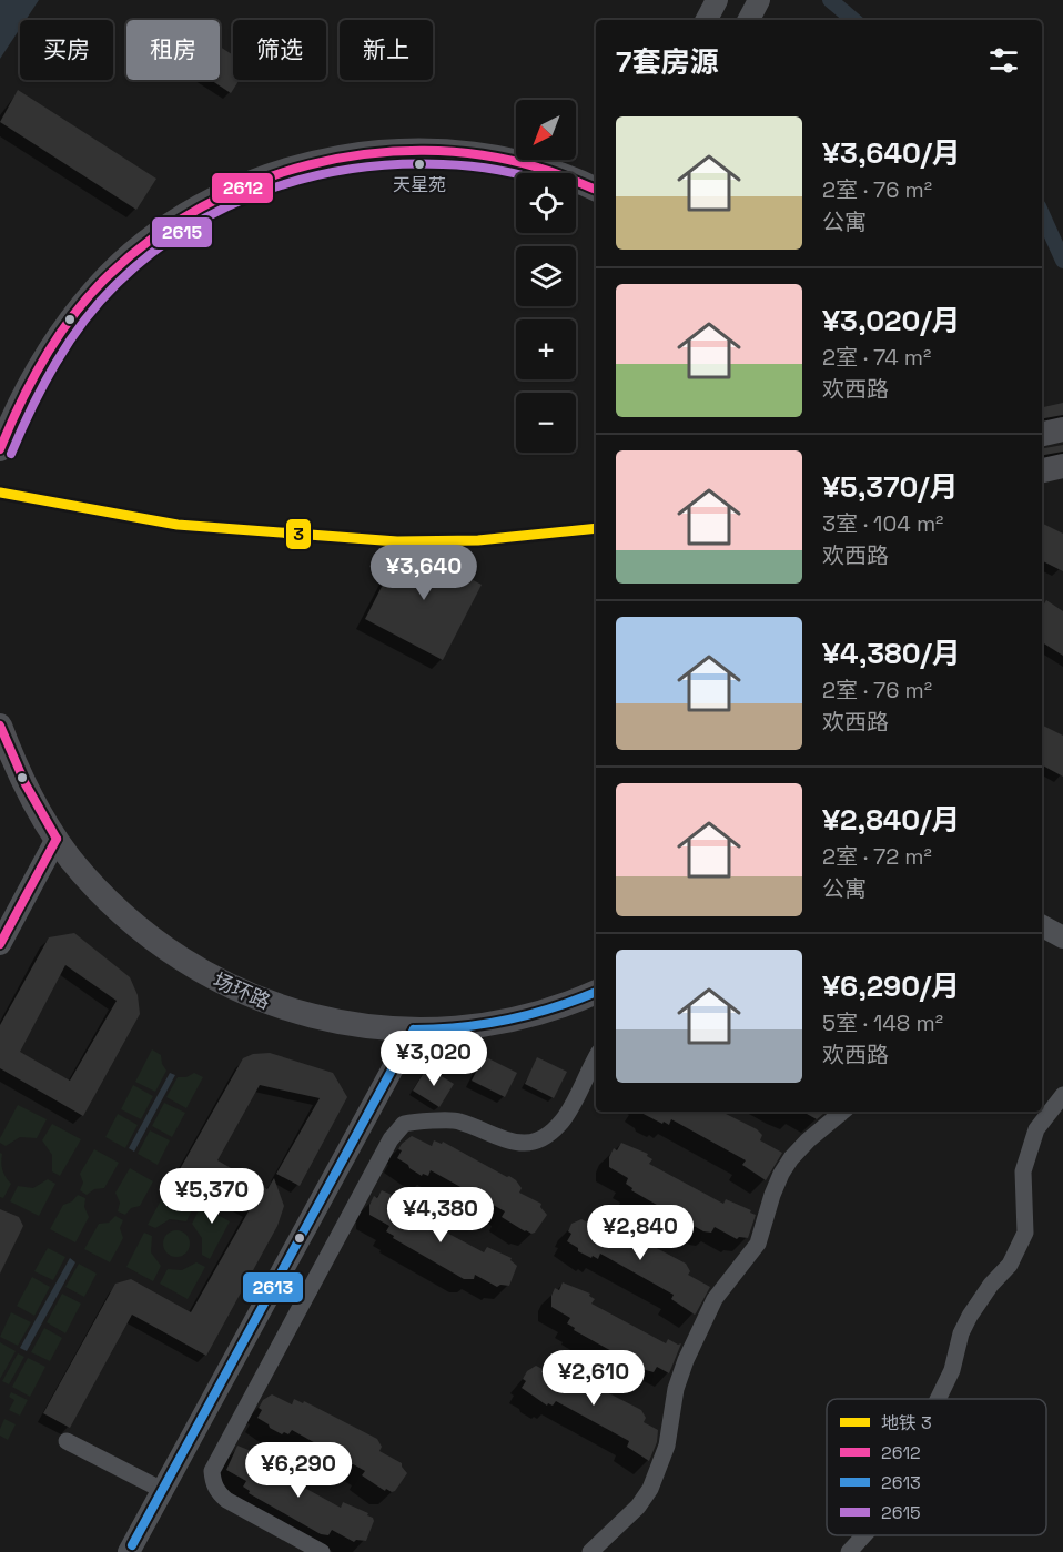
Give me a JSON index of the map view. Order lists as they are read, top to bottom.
{
  "streets": {
    "main road": ["场环路"]
  },
  "places": ["天星苑"],
  "lines": [
    "transit line 2612",
    "transit line 2615",
    "metro line 3",
    "transit line 2613"
  ],
  "legend": [
    "地铁 3",
    "2612",
    "2613",
    "2615"
  ],
  "north": "bottom left",
  "page": {
    "chip": [
      "买房",
      "租房",
      "筛选",
      "新上"
    ],
    "heading": "7套房源",
    "map_buttons": ["+", "−"],
    "list": [
      {
        "name": "¥3,640/月",
        "note": "2室 · 76 m² · 公寓"
      },
      {
        "name": "¥3,020/月",
        "note": "2室 · 74 m² · 欢西路"
      },
      {
        "name": "¥5,370/月",
        "note": "3室 · 104 m² · 欢西路"
      },
      {
        "name": "¥4,380/月",
        "note": "2室 · 76 m² · 欢西路"
      },
      {
        "name": "¥2,840/月",
        "note": "2室 · 72 m² · 公寓"
      },
      {
        "name": "¥6,290/月",
        "note": "5室 · 148 m² · 欢西路"
      }
    ],
    "price": [
      "¥3,640",
      "¥3,020",
      "¥5,370",
      "¥4,380",
      "¥2,840",
      "¥2,610",
      "¥6,290"
    ]
  }
}
